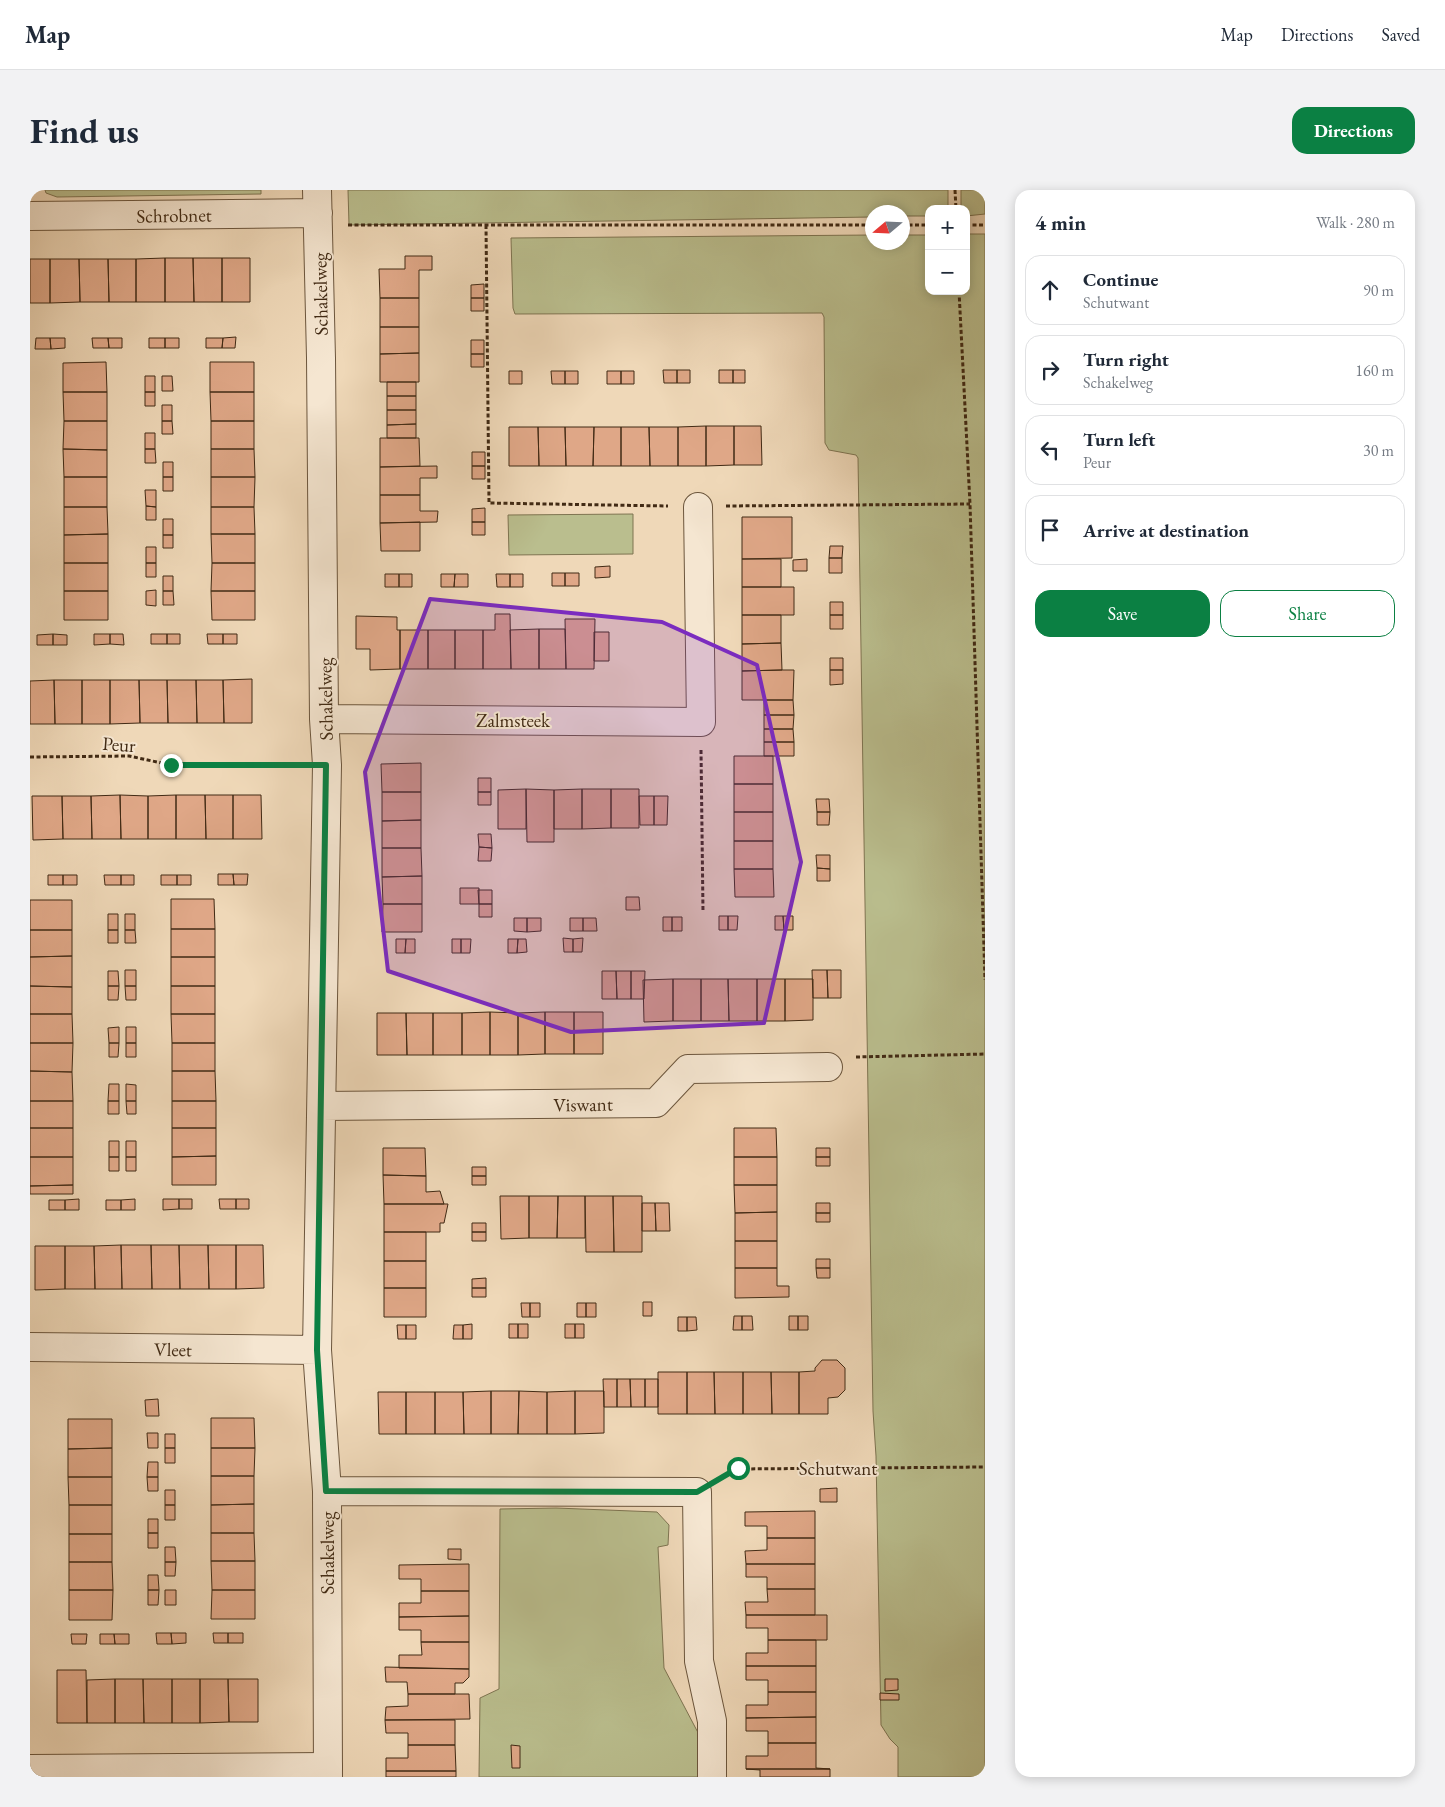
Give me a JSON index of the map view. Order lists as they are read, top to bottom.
{
  "streets": {
    "street": [
      "Schrobnet",
      "Schakelweg",
      "Zalmsteek",
      "Viswant",
      "Vleet"
    ],
    "path": ["Peur", "Schutwant"]
  },
  "crossings": [
    ["Schrobnet", "Schakelweg"],
    ["Schakelweg", "Zalmsteek"],
    ["Schakelweg", "Peur"],
    ["Schakelweg", "Viswant"],
    ["Schakelweg", "Vleet"]
  ],
  "north": "left",
  "page": {
    "header": "Map",
    "nav": ["Map", "Directions", "Saved"],
    "buttons": [
      "Directions",
      ["Save", "Share"]
    ],
    "title": "Find us",
    "heading": ["4 min", "Walk · 280 m"],
    "map_buttons": ["+", "−"],
    "list": [
      ["Continue", "Schutwant", "90 m"],
      ["Turn right", "Schakelweg", "160 m"],
      ["Turn left", "Peur", "30 m"],
      "Arrive at destination"
    ]
  }
}
